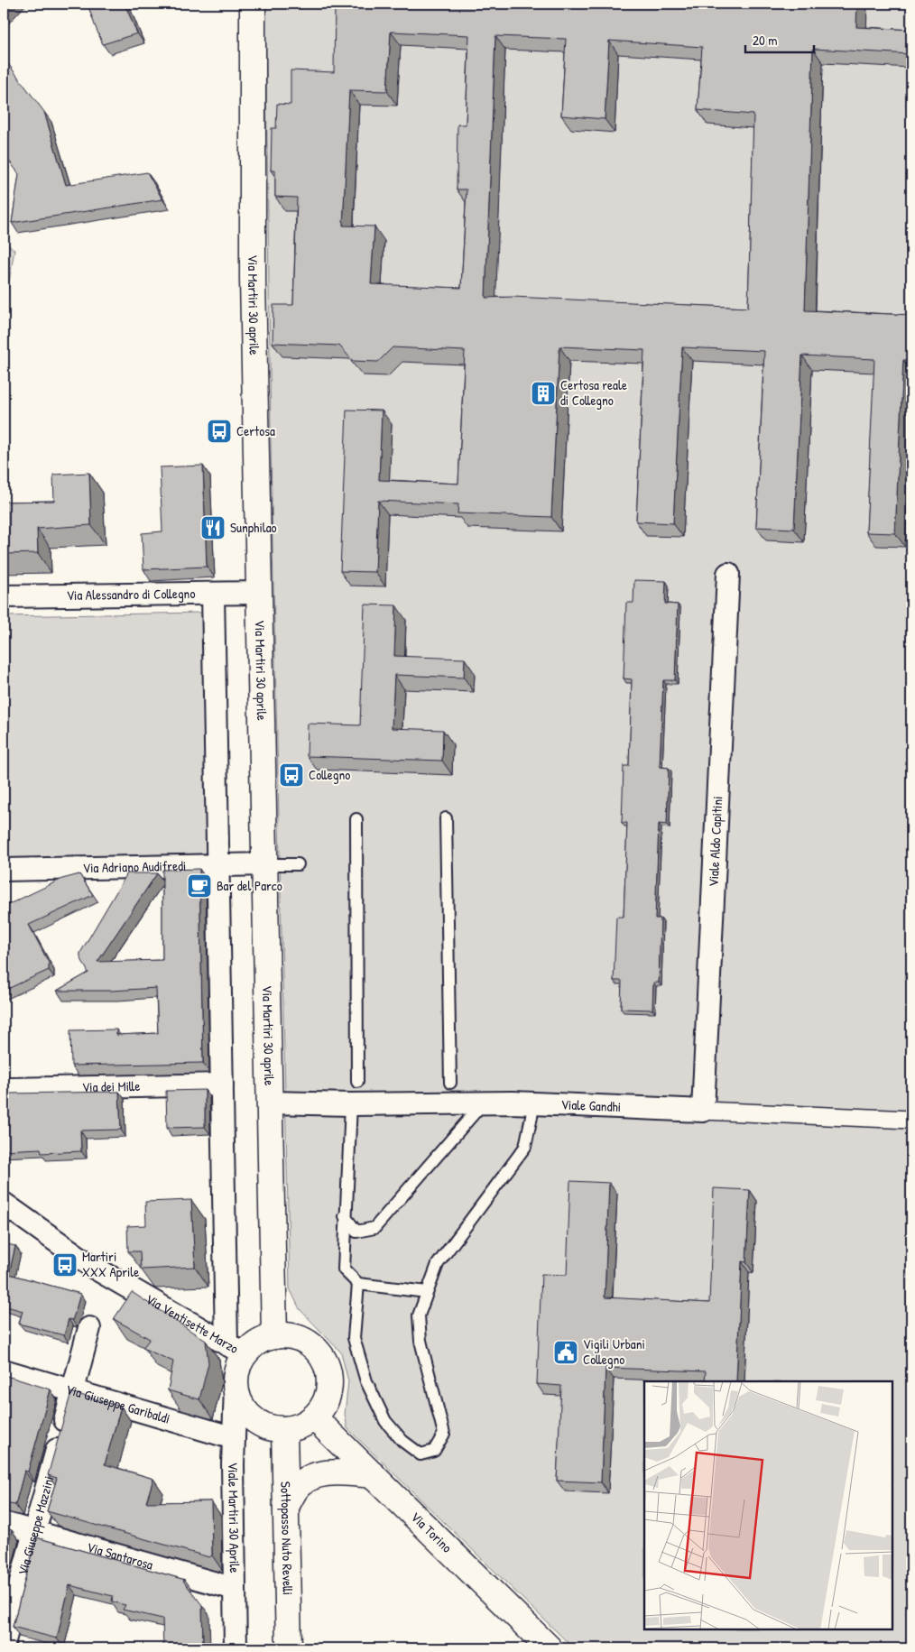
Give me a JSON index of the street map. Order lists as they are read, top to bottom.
{
  "streets": {
    "street": [
      "Via Martiri 30 aprile",
      "Via Alessandro di Collegno",
      "Viale Aldo Capitini",
      "Via Adriano Audifredi",
      "Via dei Mille",
      "Viale Gandhi",
      "Via Ventisette Marzo",
      "Via Giuseppe Garibaldi",
      "Viale Martiri 30 Aprile",
      "Via Giuseppe Mazzini",
      "Via Torino",
      "Sottopasso Nuto Revelli",
      "Via Santarosa"
    ]
  },
  "crossings": [
    ["Via Martiri 30 aprile", "Via Alessandro di Collegno"],
    ["Via Martiri 30 aprile", "Via Adriano Audifredi"],
    ["Via Martiri 30 aprile", "Viale Gandhi"],
    ["Via Martiri 30 aprile", "Via Ventisette Marzo"],
    ["Via Martiri 30 aprile", "Viale Martiri 30 Aprile"],
    ["Via Martiri 30 aprile", "Via Torino"],
    ["Via Martiri 30 aprile", "Sottopasso Nuto Revelli"],
    ["Viale Aldo Capitini", "Viale Gandhi"],
    ["Via Ventisette Marzo", "Viale Martiri 30 Aprile"],
    ["Via Ventisette Marzo", "Via Torino"],
    ["Via Ventisette Marzo", "Sottopasso Nuto Revelli"],
    ["Via Giuseppe Garibaldi", "Viale Martiri 30 Aprile"],
    ["Via Giuseppe Garibaldi", "Via Giuseppe Mazzini"],
    ["Viale Martiri 30 Aprile", "Via Torino"],
    ["Viale Martiri 30 Aprile", "Sottopasso Nuto Revelli"],
    ["Viale Martiri 30 Aprile", "Via Santarosa"],
    ["Via Giuseppe Mazzini", "Via Santarosa"],
    ["Via Torino", "Sottopasso Nuto Revelli"]
  ],
  "places": {
    "building": ["Certosa reale di Collegno"],
    "bus stop": ["Certosa", "Collegno", "Martiri XXX Aprile"],
    "restaurant": ["Sunphilao"],
    "cafe": ["Bar del Parco"],
    "public building": ["Vigili Urbani Collegno"]
  },
  "scale_bar": "20 m"
}
